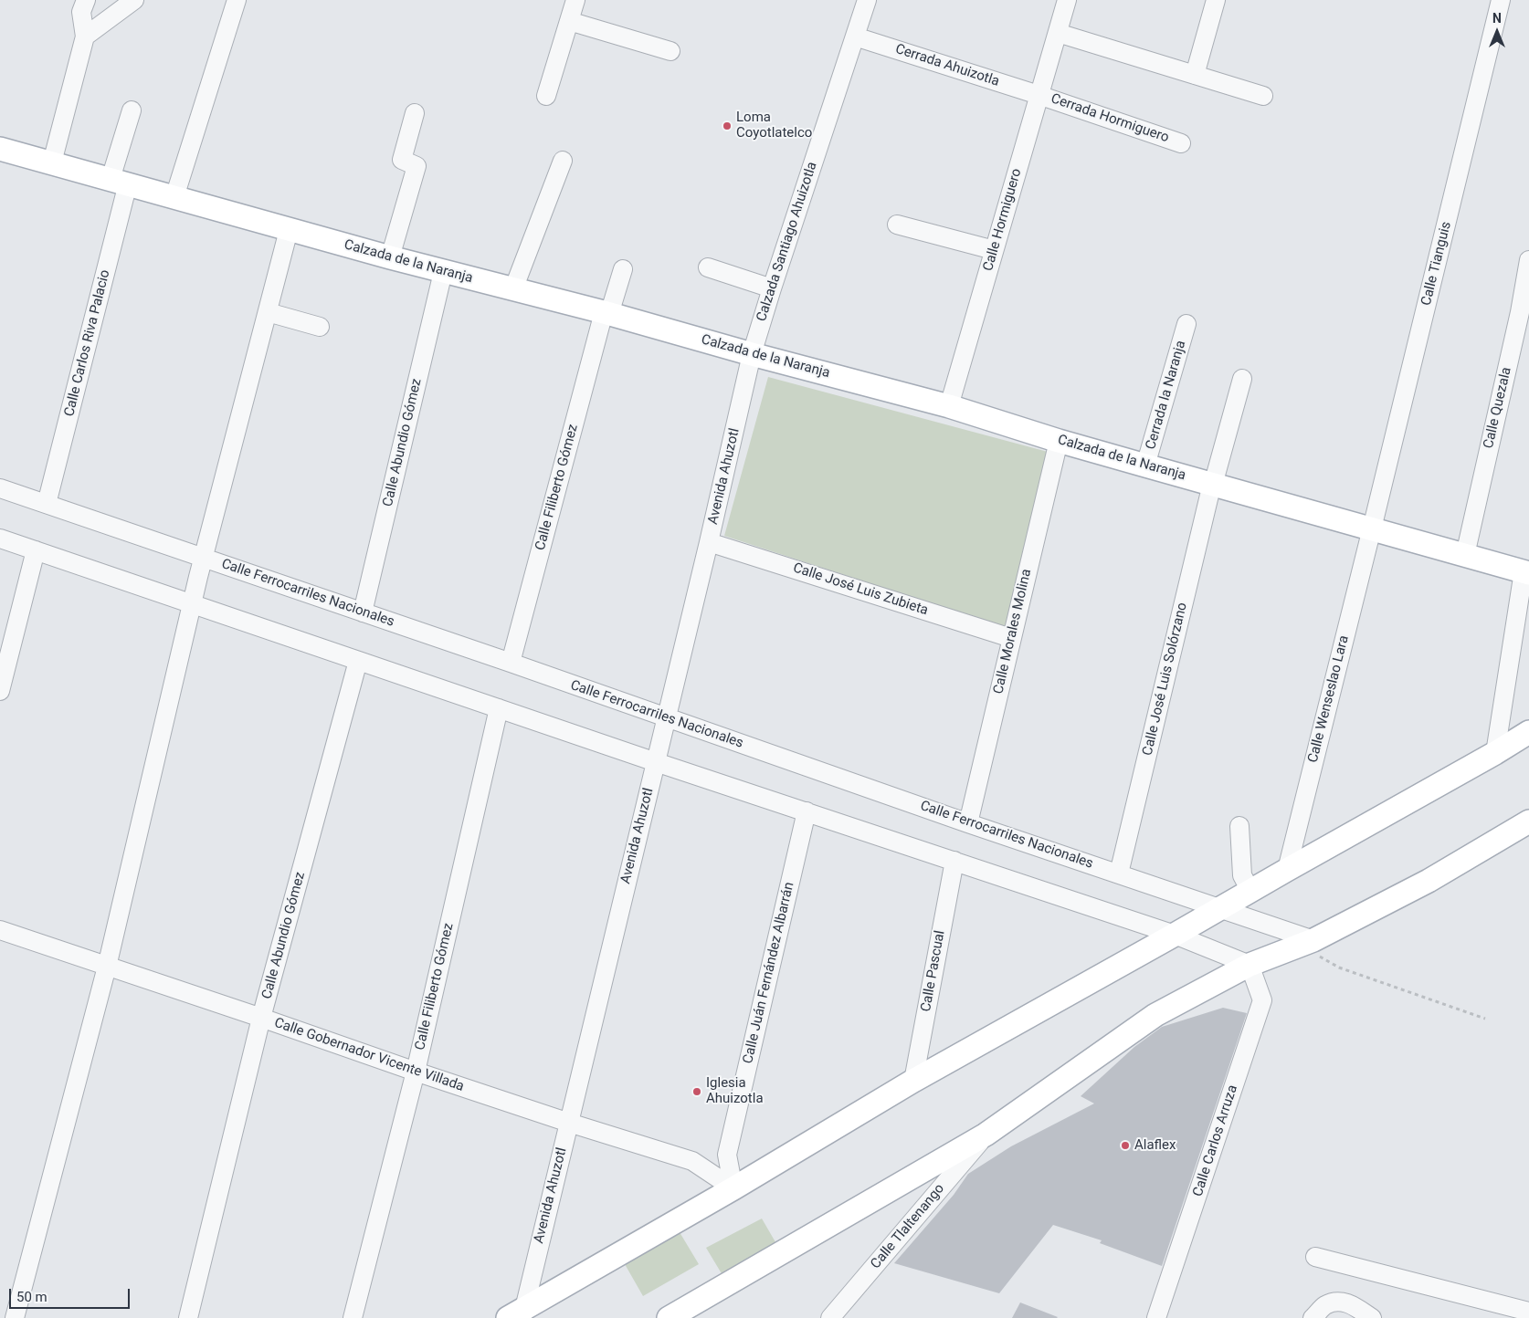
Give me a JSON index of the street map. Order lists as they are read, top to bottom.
{
  "streets": {
    "main road": ["Calzada de la Naranja"],
    "street": [
      "Cerrada Ahuizotla",
      "Cerrada Hormiguero",
      "Calle Hormiguero",
      "Calzada Santiago Ahuizotla",
      "Calle Tianguis",
      "Calle Carlos Riva Palacio",
      "Cerrada la Naranja",
      "Calle Quezala",
      "Calle Abundio Gómez",
      "Avenida Ahuzotl",
      "Calle Filiberto Gómez",
      "Calle José Luis Zubieta",
      "Calle Ferrocarriles Nacionales",
      "Calle Morales Molina",
      "Calle José Luis Solórzano",
      "Calle Wenseslao Lara",
      "Calle Pascual",
      "Calle Juán Fernández Albarrán",
      "Calle Gobernador Vicente Villada",
      "Calle Carlos Arruza",
      "Calle Tlaltenango"
    ]
  },
  "crossings": [
    ["Cerrada Ahuizotla", "Cerrada Hormiguero"],
    ["Cerrada Ahuizotla", "Calle Hormiguero"],
    ["Cerrada Ahuizotla", "Calzada Santiago Ahuizotla"],
    ["Cerrada Hormiguero", "Calle Hormiguero"],
    ["Calle Hormiguero", "Calzada de la Naranja"],
    ["Calzada Santiago Ahuizotla", "Calzada de la Naranja"],
    ["Calzada Santiago Ahuizotla", "Avenida Ahuzotl"],
    ["Calzada de la Naranja", "Calle Tianguis"],
    ["Calzada de la Naranja", "Calle Carlos Riva Palacio"],
    ["Calzada de la Naranja", "Cerrada la Naranja"],
    ["Calzada de la Naranja", "Calle Quezala"],
    ["Calzada de la Naranja", "Calle Abundio Gómez"],
    ["Calzada de la Naranja", "Avenida Ahuzotl"],
    ["Calzada de la Naranja", "Calle Filiberto Gómez"],
    ["Calzada de la Naranja", "Calle Morales Molina"],
    ["Calzada de la Naranja", "Calle José Luis Solórzano"],
    ["Calzada de la Naranja", "Calle Wenseslao Lara"],
    ["Calle Tianguis", "Calle Wenseslao Lara"],
    ["Calle Carlos Riva Palacio", "Calle Ferrocarriles Nacionales"],
    ["Calle Abundio Gómez", "Calle Ferrocarriles Nacionales"],
    ["Calle Abundio Gómez", "Calle Gobernador Vicente Villada"],
    ["Avenida Ahuzotl", "Calle José Luis Zubieta"],
    ["Avenida Ahuzotl", "Calle Ferrocarriles Nacionales"],
    ["Avenida Ahuzotl", "Calle Gobernador Vicente Villada"],
    ["Calle Filiberto Gómez", "Calle Ferrocarriles Nacionales"],
    ["Calle Filiberto Gómez", "Calle Gobernador Vicente Villada"],
    ["Calle José Luis Zubieta", "Calle Morales Molina"],
    ["Calle Ferrocarriles Nacionales", "Calle Morales Molina"],
    ["Calle Ferrocarriles Nacionales", "Calle José Luis Solórzano"],
    ["Calle Juán Fernández Albarrán", "Calle Gobernador Vicente Villada"]
  ],
  "places": ["Loma Coyotlatelco", "Iglesia Ahuizotla", "Alaflex"],
  "scale_bar": "50 m",
  "north": "top"
}
